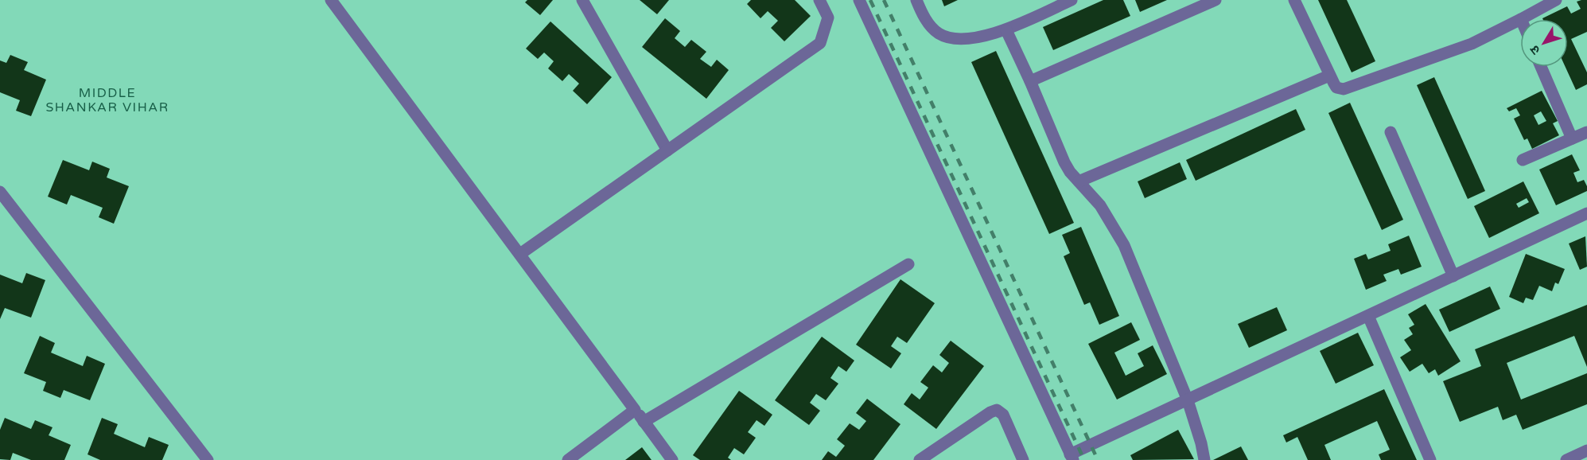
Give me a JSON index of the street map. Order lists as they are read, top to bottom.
{
  "districts": ["MIDDLE SHANKAR VIHAR"],
  "north": "bottom left"
}
